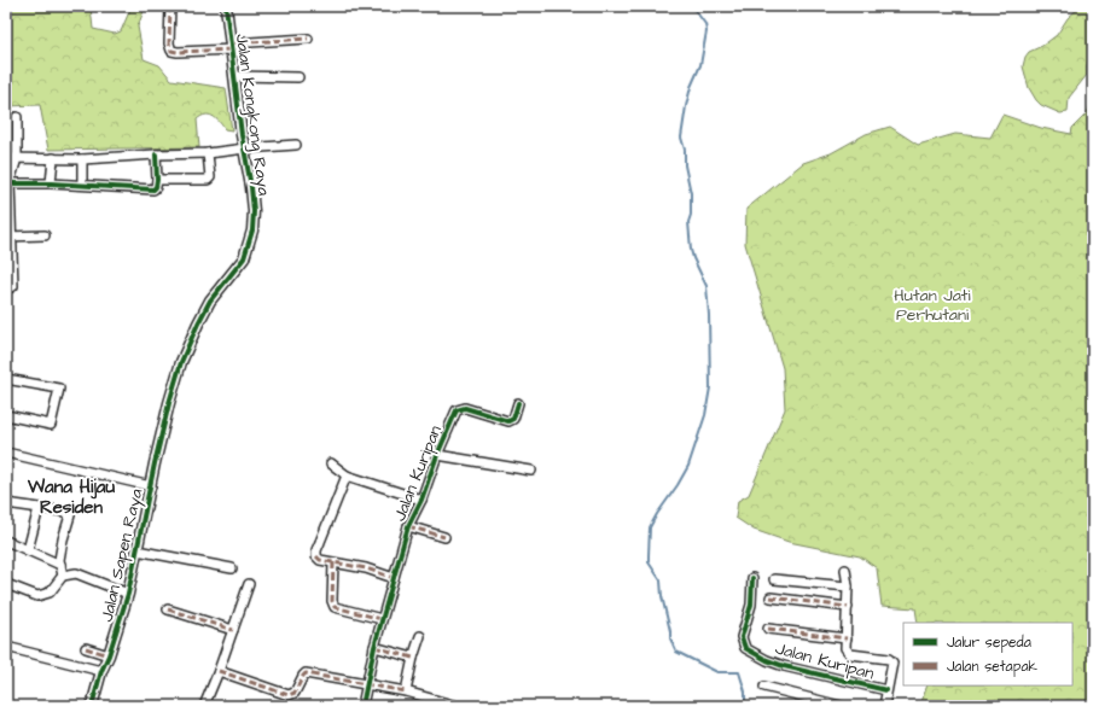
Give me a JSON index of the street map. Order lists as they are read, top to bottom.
{
  "streets": {
    "street": ["Jalan Kongkong Raya", "Jalan Kuripan", "Jalan Sapen Raya"]
  },
  "crossings": [
    ["Jalan Kongkong Raya", "Jalan Sapen Raya"]
  ],
  "districts": ["Wana Hijau Residen"],
  "parks": ["Hutan Jati Perhutani"],
  "legend": ["Jalur sepeda", "Jalan setapak"]
}
